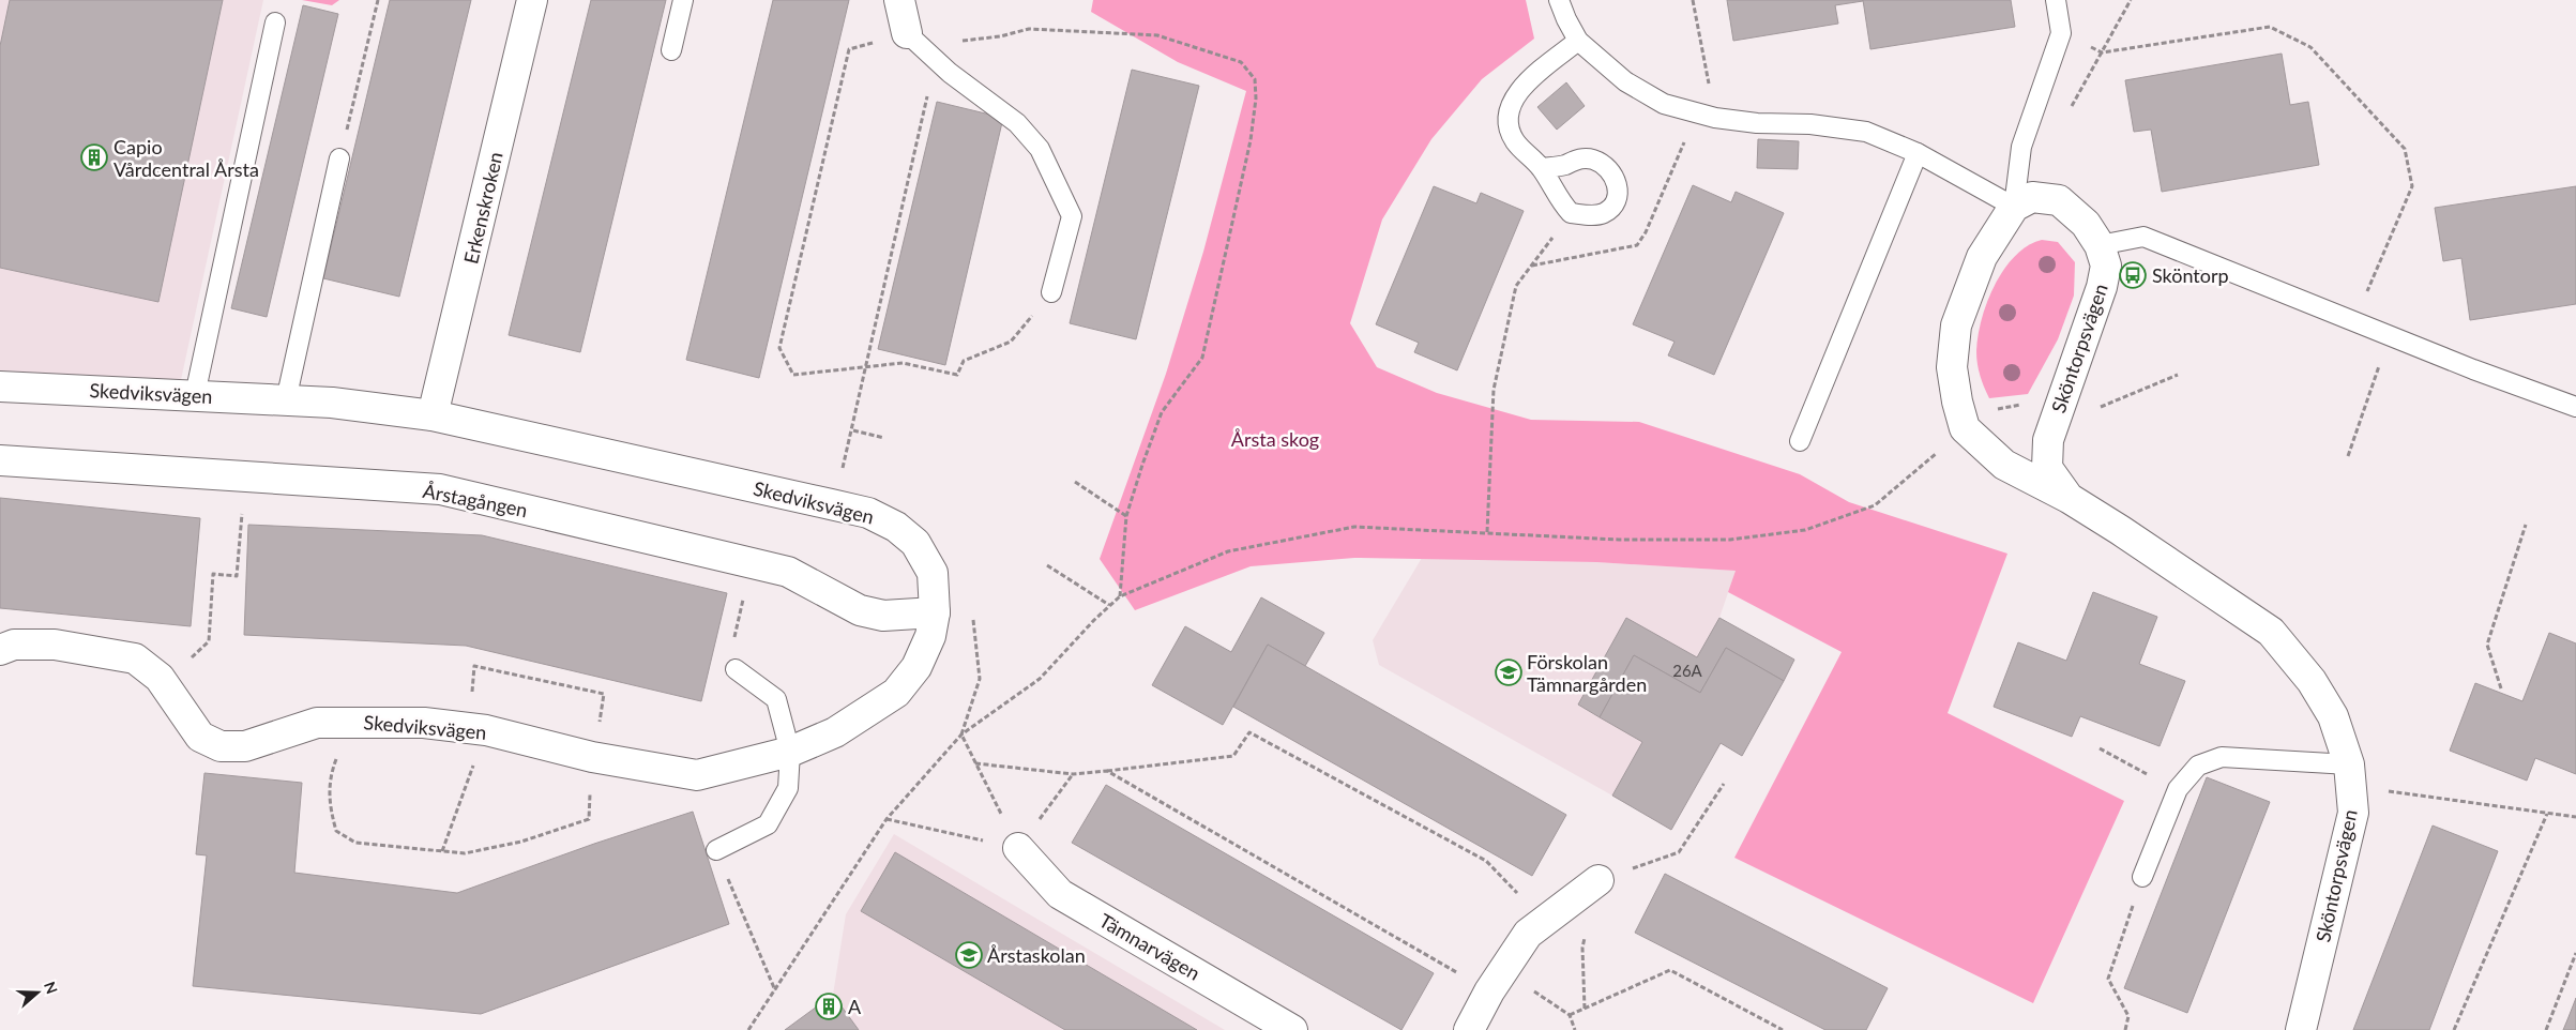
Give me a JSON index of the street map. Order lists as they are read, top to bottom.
{
  "streets": {
    "street": [
      "Erkenskroken",
      "Sköntorpsvägen",
      "Skedviksvägen",
      "Årstagången",
      "Tämnarvägen"
    ]
  },
  "crossings": [
    ["Erkenskroken", "Skedviksvägen"],
    ["Skedviksvägen", "Årstagången"]
  ],
  "parks": ["Årsta skog"],
  "places": {
    "building": ["Capio Vårdcentral Årsta", "A"],
    "bus stop": ["Sköntorp"],
    "school or university": ["Förskolan Tämnargården", "Årstaskolan"]
  },
  "house_numbers": ["26A"],
  "north": "right"
}
